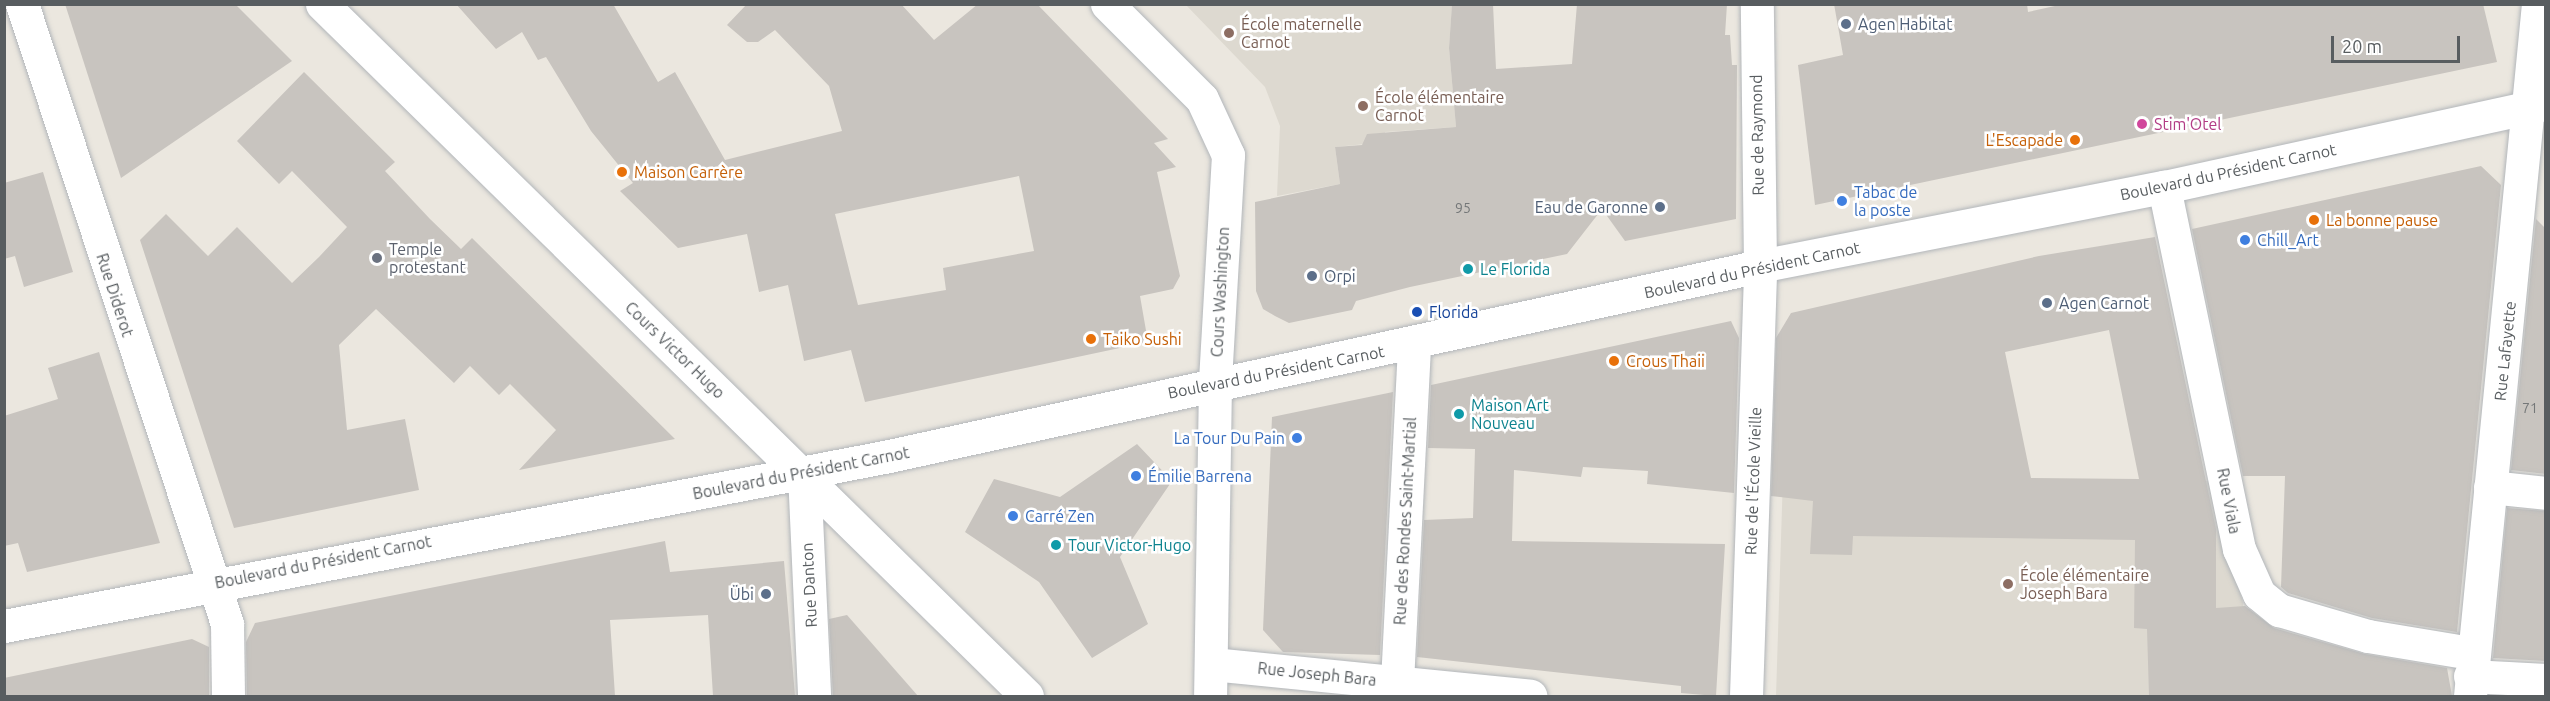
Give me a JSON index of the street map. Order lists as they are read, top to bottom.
{
  "streets": {
    "street": [
      "Rue de Raymond",
      "Boulevard du Président Carnot",
      "Cours Washington",
      "Rue Diderot",
      "Cours Victor Hugo",
      "Rue Lafayette",
      "Rue de l'École Vieille",
      "Rue Viala",
      "Rue des Rondes Saint-Martial",
      "Rue Danton",
      "Rue Joseph Bara"
    ]
  },
  "crossings": [
    ["Rue de Raymond", "Boulevard du Président Carnot"],
    ["Rue de Raymond", "Rue de l'École Vieille"],
    ["Boulevard du Président Carnot", "Cours Washington"],
    ["Boulevard du Président Carnot", "Rue Diderot"],
    ["Boulevard du Président Carnot", "Cours Victor Hugo"],
    ["Boulevard du Président Carnot", "Rue Lafayette"],
    ["Boulevard du Président Carnot", "Rue de l'École Vieille"],
    ["Boulevard du Président Carnot", "Rue Viala"],
    ["Boulevard du Président Carnot", "Rue des Rondes Saint-Martial"],
    ["Boulevard du Président Carnot", "Rue Danton"],
    ["Cours Washington", "Rue Joseph Bara"],
    ["Cours Victor Hugo", "Rue Danton"],
    ["Rue Lafayette", "Rue Viala"],
    ["Rue des Rondes Saint-Martial", "Rue Joseph Bara"]
  ],
  "places": [
    "Agen Habitat",
    "École maternelle Carnot",
    "École élémentaire Carnot",
    "Stim'Otel",
    "L'Escapade",
    "Maison Carrère",
    "Tabac de la poste",
    "Eau de Garonne",
    "La bonne pause",
    "Chill_Art",
    "Temple protestant",
    "Le Florida",
    "Orpi",
    "Agen Carnot",
    "Florida",
    "Taiko Sushi",
    "Crous Thaii",
    "Maison Art Nouveau",
    "La Tour Du Pain",
    "Émilie Barrena",
    "Carré Zen",
    "Tour Victor-Hugo",
    "École élémentaire Joseph Bara",
    "Übi"
  ],
  "house_numbers": ["95", "71"],
  "scale_bar": "20 m"
}
